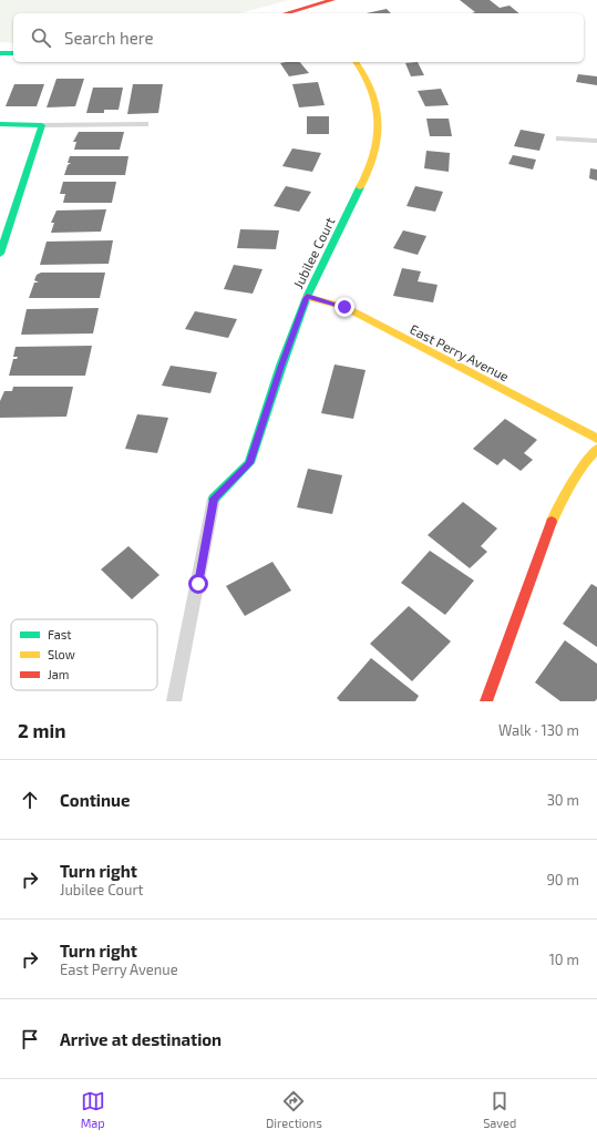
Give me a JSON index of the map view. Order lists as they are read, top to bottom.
{
  "streets": {
    "street": ["Jubilee Court", "East Perry Avenue"]
  },
  "crossings": [
    ["Jubilee Court", "East Perry Avenue"]
  ],
  "legend": ["Fast", "Slow", "Jam"],
  "page": {
    "search": "Search here",
    "heading": ["2 min", "Walk · 130 m"],
    "list": [
      ["Continue", "30 m"],
      ["Turn right", "Jubilee Court", "90 m"],
      ["Turn right", "East Perry Avenue", "10 m"],
      "Arrive at destination"
    ],
    "nav": ["Map", "Directions", "Saved"]
  }
}
